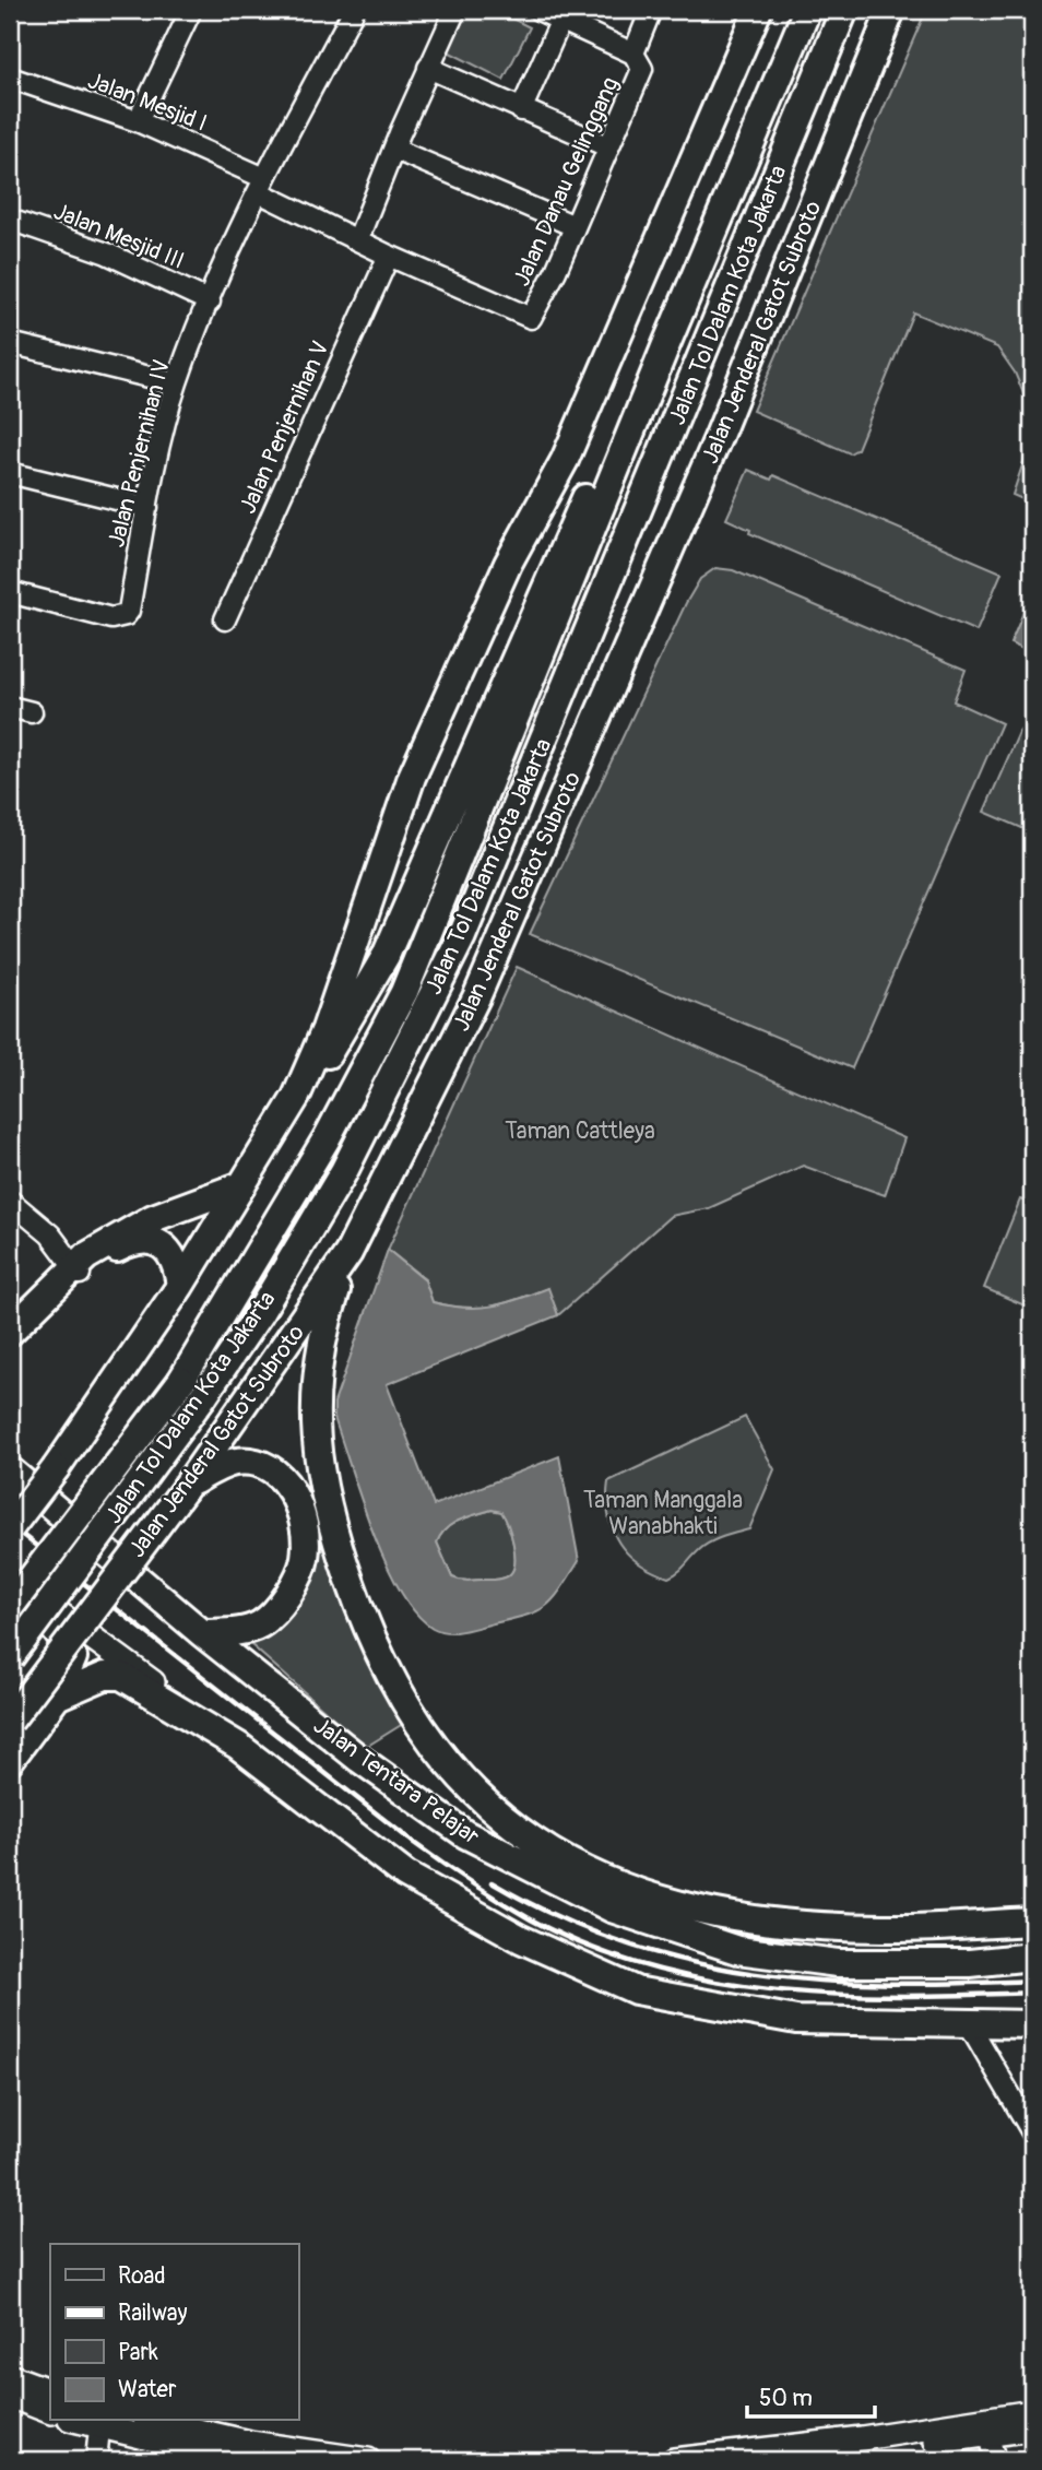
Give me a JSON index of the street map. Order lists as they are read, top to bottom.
{
  "streets": {
    "highway": ["Jalan Tol Dalam Kota Jakarta", "Jalan Jenderal Gatot Subroto", "Jalan Tentara Pelajar"],
    "street": [
      "Jalan Mesjid I",
      "Jalan Danau Gelinggang",
      "Jalan Mesjid III",
      "Jalan Penjernihan V",
      "Jalan Penjernihan IV"
    ]
  },
  "crossings": [
    ["Jalan Mesjid I", "Jalan Danau Gelinggang"],
    ["Jalan Mesjid I", "Jalan Penjernihan IV"],
    ["Jalan Danau Gelinggang", "Jalan Penjernihan V"],
    ["Jalan Danau Gelinggang", "Jalan Penjernihan IV"],
    ["Jalan Mesjid III", "Jalan Penjernihan IV"]
  ],
  "parks": ["Taman Cattleya", "Taman Manggala Wanabhakti"],
  "legend": [
    "Road",
    "Railway",
    "Park",
    "Water"
  ],
  "scale_bar": "50 m"
}
